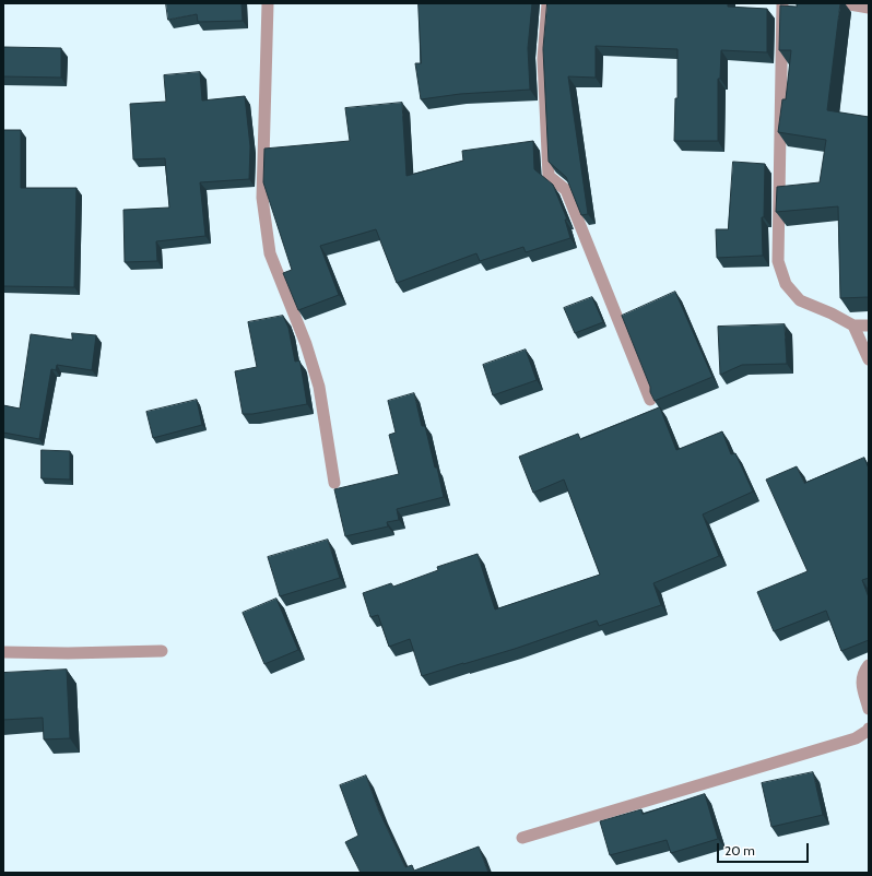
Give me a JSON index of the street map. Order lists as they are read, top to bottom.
{
  "scale_bar": "20 m"
}
